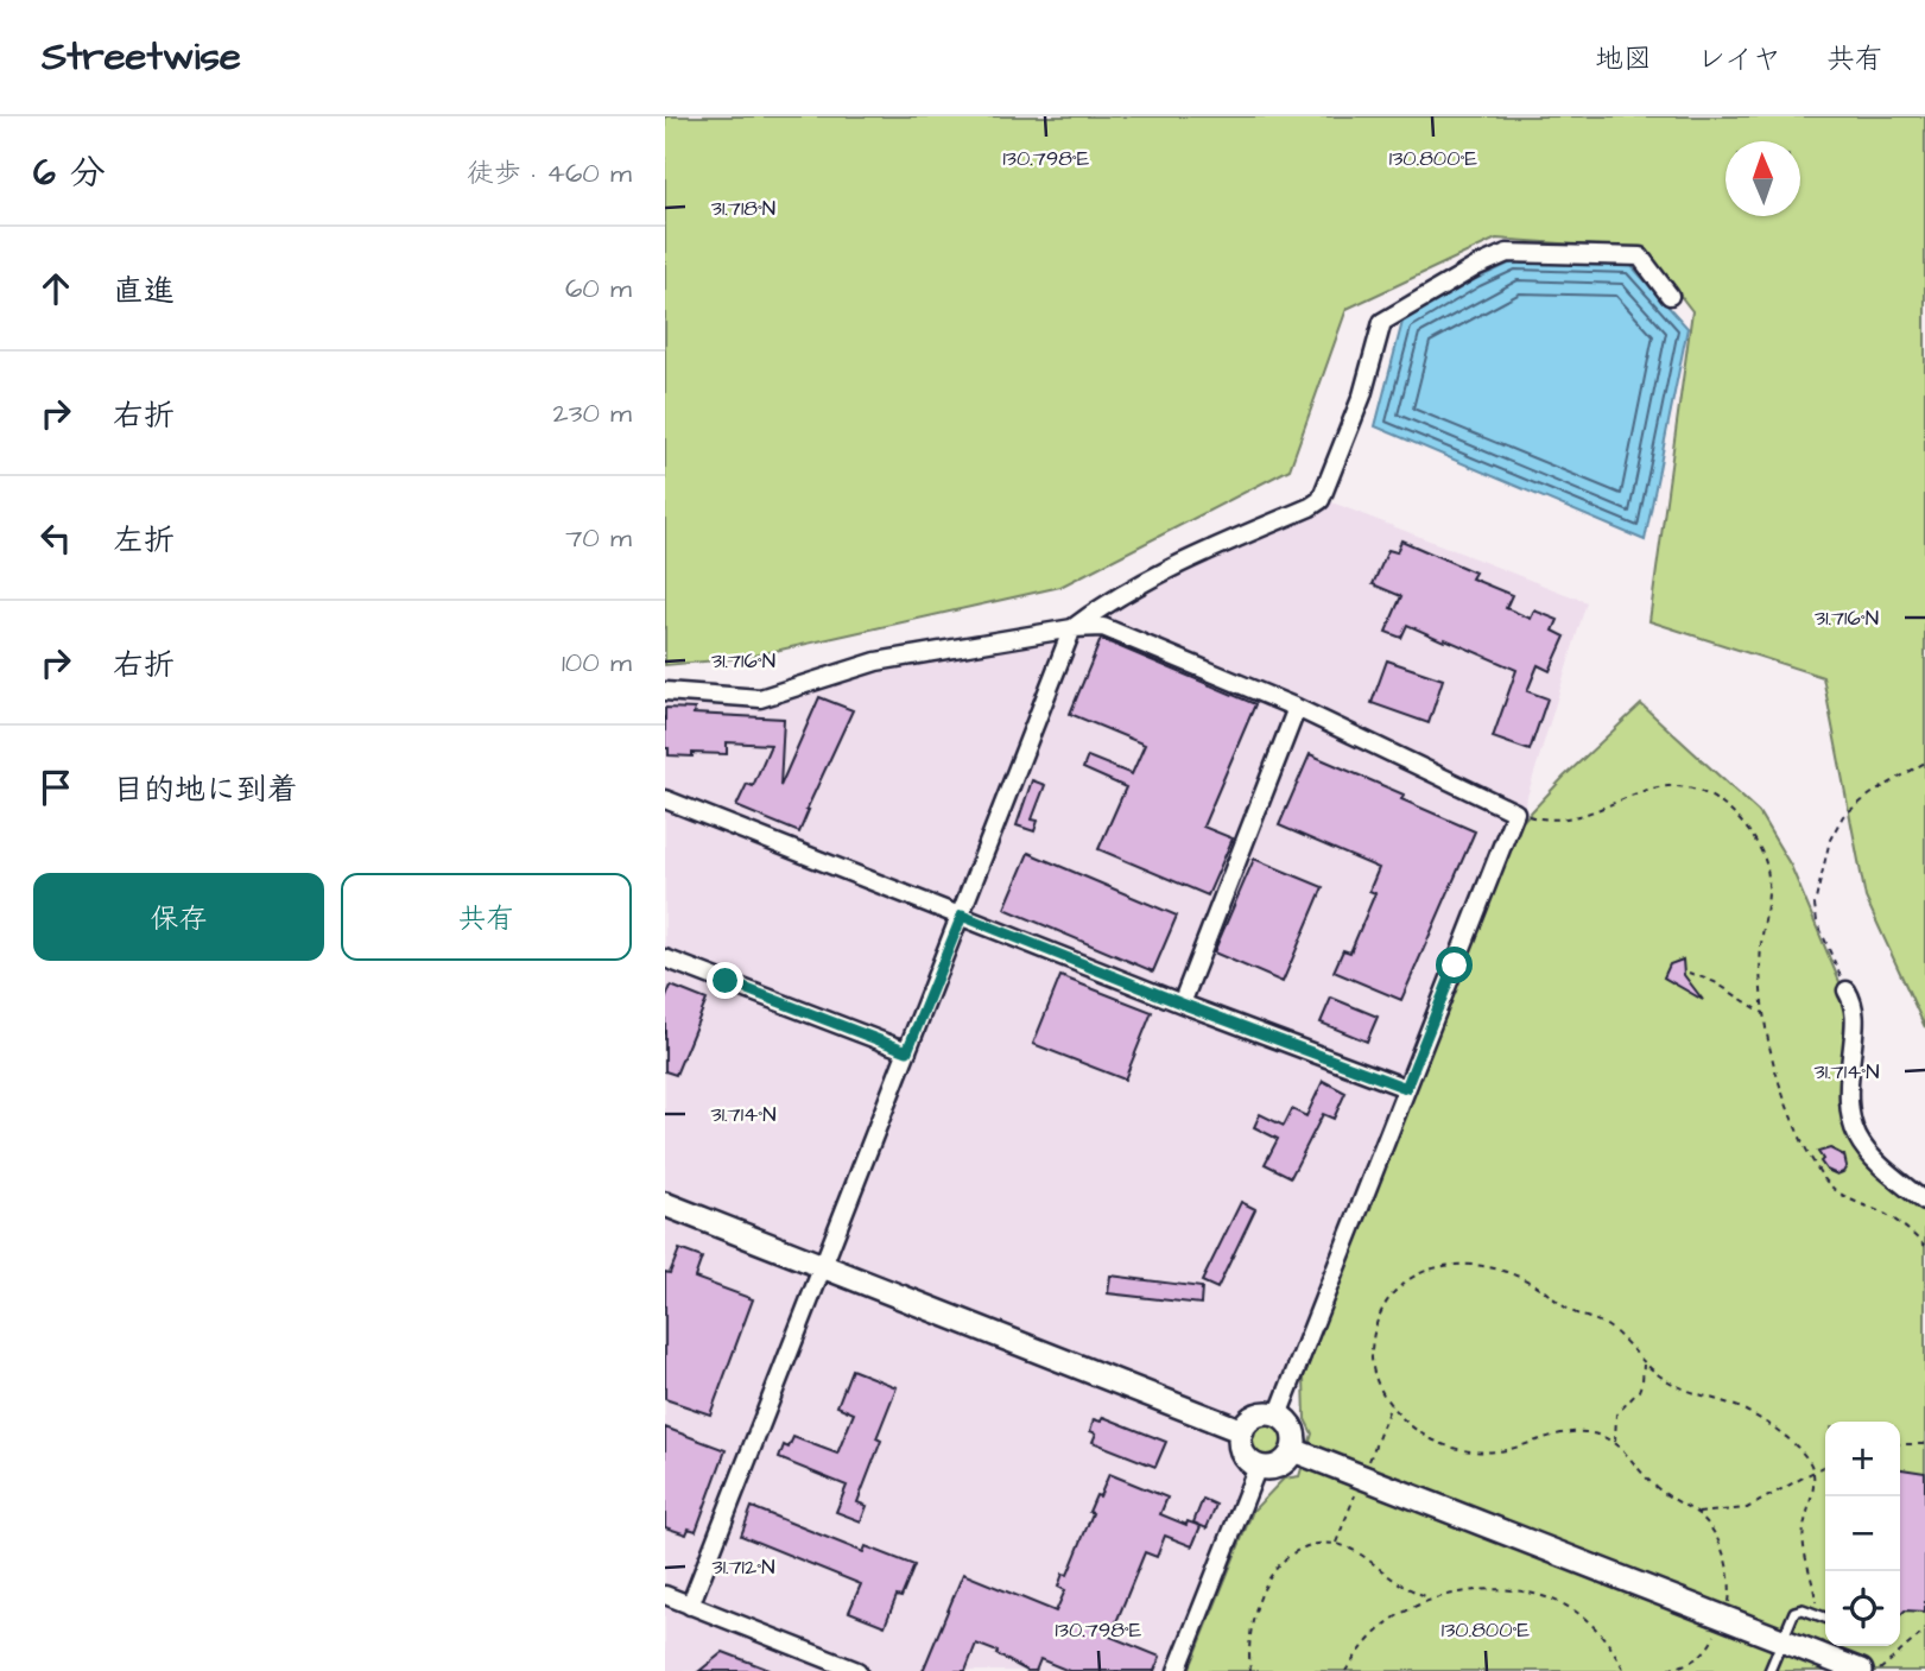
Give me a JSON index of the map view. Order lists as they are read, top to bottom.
{
  "north": "top",
  "page": {
    "header": "Streetwise",
    "nav": ["地図", "レイヤ", "共有"],
    "heading": ["6 分", "徒歩 · 460 m"],
    "list": [
      ["直進", "60 m"],
      ["右折", "230 m"],
      ["左折", "70 m"],
      ["右折", "100 m"],
      "目的地に到着"
    ],
    "buttons": ["保存", "共有"],
    "map_buttons": ["+", "−"]
  },
  "coordinates": [
    "130.798°E",
    "130.800°E",
    "31.718°N",
    "31.716°N",
    "31.714°N",
    "31.712°N"
  ]
}
